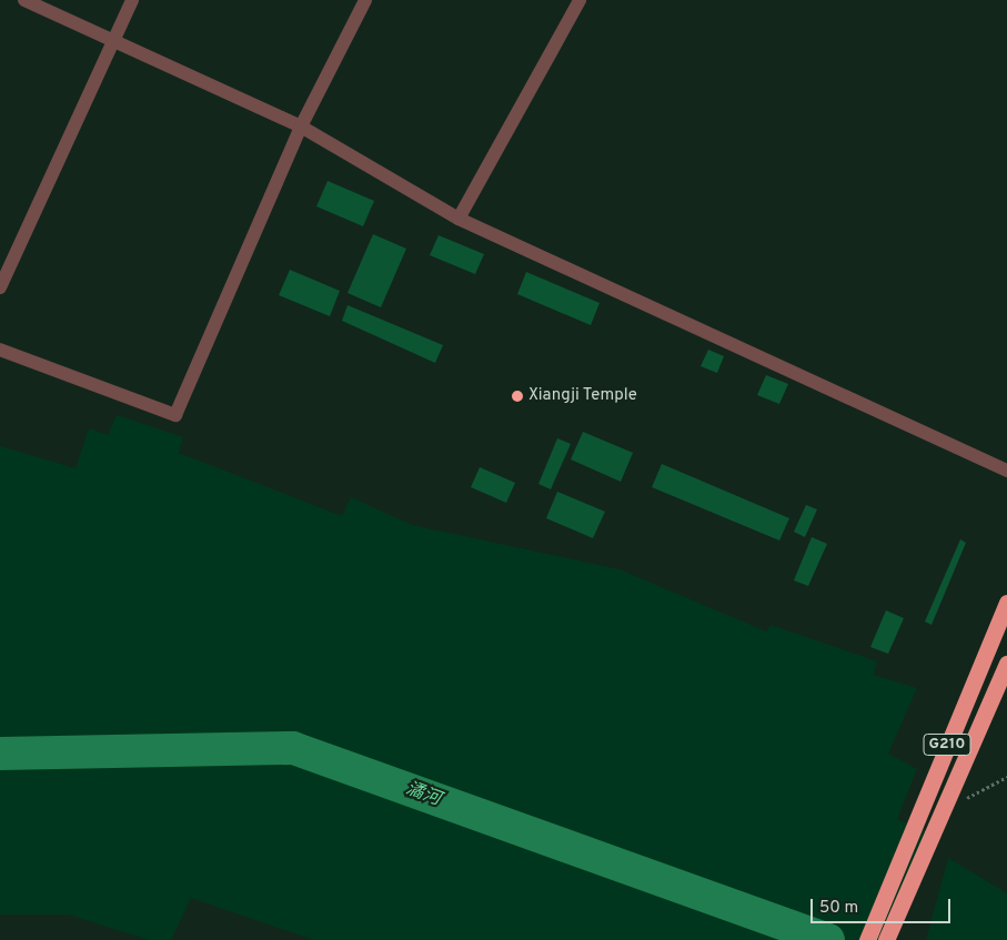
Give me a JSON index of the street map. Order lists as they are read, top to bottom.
{
  "streets": {
    "highway": ["G210"]
  },
  "water": ["潏河"],
  "places": ["Xiangji Temple"],
  "scale_bar": "50 m"
}
